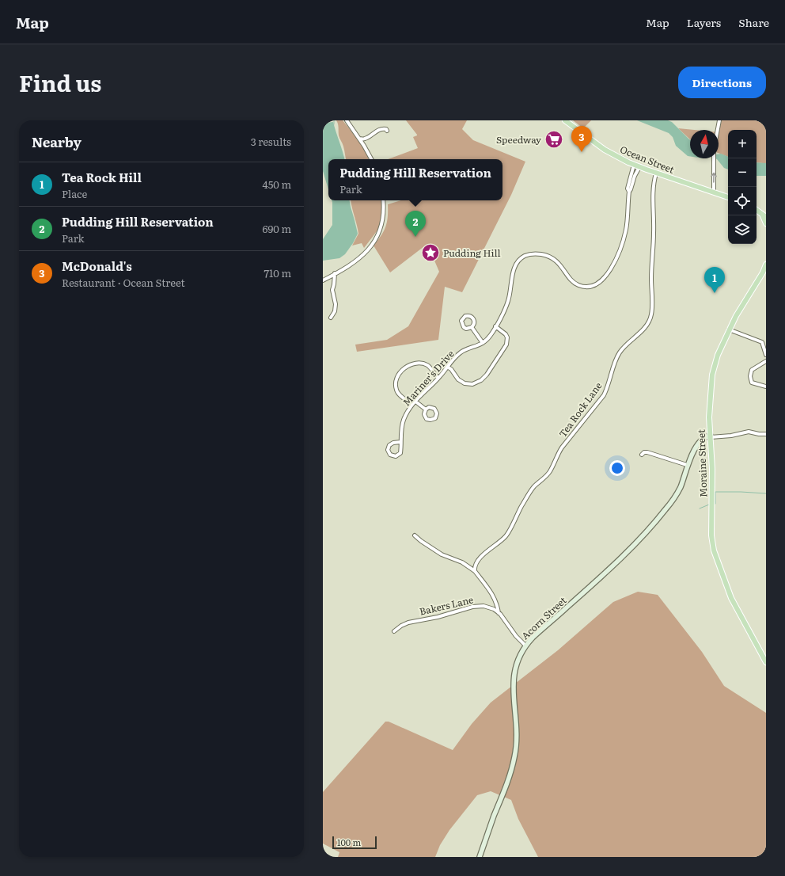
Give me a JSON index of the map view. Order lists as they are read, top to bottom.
{
  "streets": {
    "main road": ["Ocean Street", "Moraine Street", "Acorn Street"],
    "street": ["Mariner's Drive", "Tea Rock Lane", "Bakers Lane"]
  },
  "crossings": [
    ["Ocean Street", "Tea Rock Lane"],
    ["Moraine Street", "Acorn Street"],
    ["Bakers Lane", "Acorn Street"]
  ],
  "places": {
    "supermarket": ["Speedway"],
    "place": ["Pudding Hill"]
  },
  "scale_bar": "100 m",
  "north": "top",
  "page": {
    "header": "Map",
    "nav": ["Map", "Layers", "Share"],
    "title": "Find us",
    "buttons": "Directions",
    "heading": ["Nearby", "3 results"],
    "pins": ["3", "2", "1"],
    "map_buttons": ["+", "−"],
    "popup": ["Pudding Hill Reservation", "Park"],
    "list": [
      {
        "mark": "1",
        "name": "Tea Rock Hill",
        "note": "Place",
        "value": "450 m"
      },
      {
        "mark": "2",
        "name": "Pudding Hill Reservation",
        "note": "Park",
        "value": "690 m"
      },
      {
        "mark": "3",
        "name": "McDonald's",
        "note": "Restaurant · Ocean Street",
        "value": "710 m"
      }
    ],
    "scale": "100 m"
  }
}
